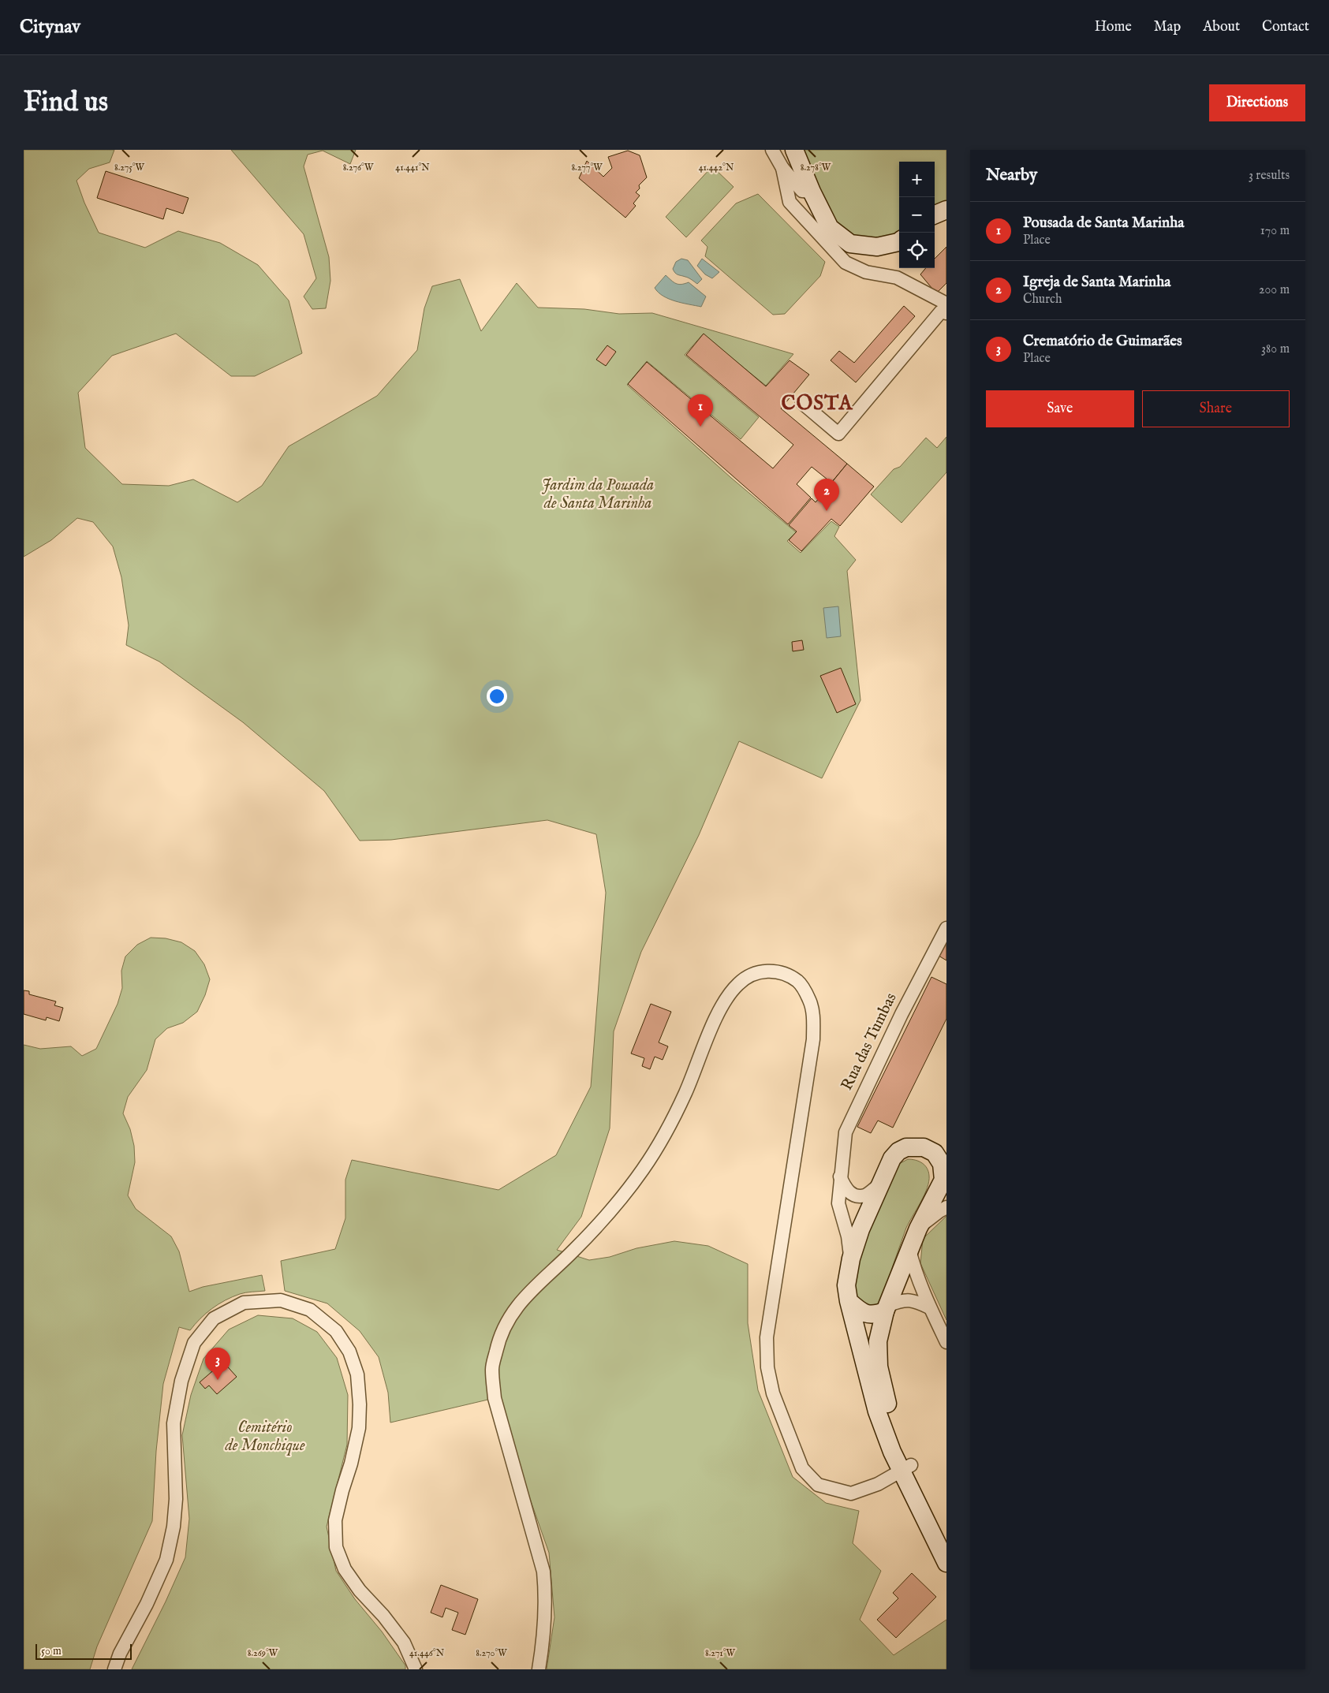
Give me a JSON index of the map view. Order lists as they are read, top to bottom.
{
  "streets": {
    "street": ["Rua das Tumbas"]
  },
  "districts": ["COSTA"],
  "parks": ["Jardim da Pousada de Santa Marinha", "Cemitério de Monchique"],
  "scale_bar": "50 m",
  "page": {
    "header": "Citynav",
    "nav": [
      "Home",
      "Map",
      "About",
      "Contact"
    ],
    "buttons": [
      "Directions",
      ["Save", "Share"]
    ],
    "title": "Find us",
    "heading": ["Nearby", "3 results"],
    "map_buttons": ["+", "−"],
    "list": [
      {
        "mark": "1",
        "name": "Pousada de Santa Marinha",
        "note": "Place",
        "value": "170 m"
      },
      {
        "mark": "2",
        "name": "Igreja de Santa Marinha",
        "note": "Church",
        "value": "200 m"
      },
      {
        "mark": "3",
        "name": "Crematório de Guimarães",
        "note": "Place",
        "value": "380 m"
      }
    ],
    "pins": ["1", "2", "3"],
    "scale": "50 m"
  },
  "coordinates": [
    "8.275°W",
    "8.276°W",
    "41.441°N",
    "8.277°W",
    "41.442°N",
    "8.278°W",
    "8.269°W",
    "41.446°N",
    "8.270°W",
    "8.271°W"
  ]
}
